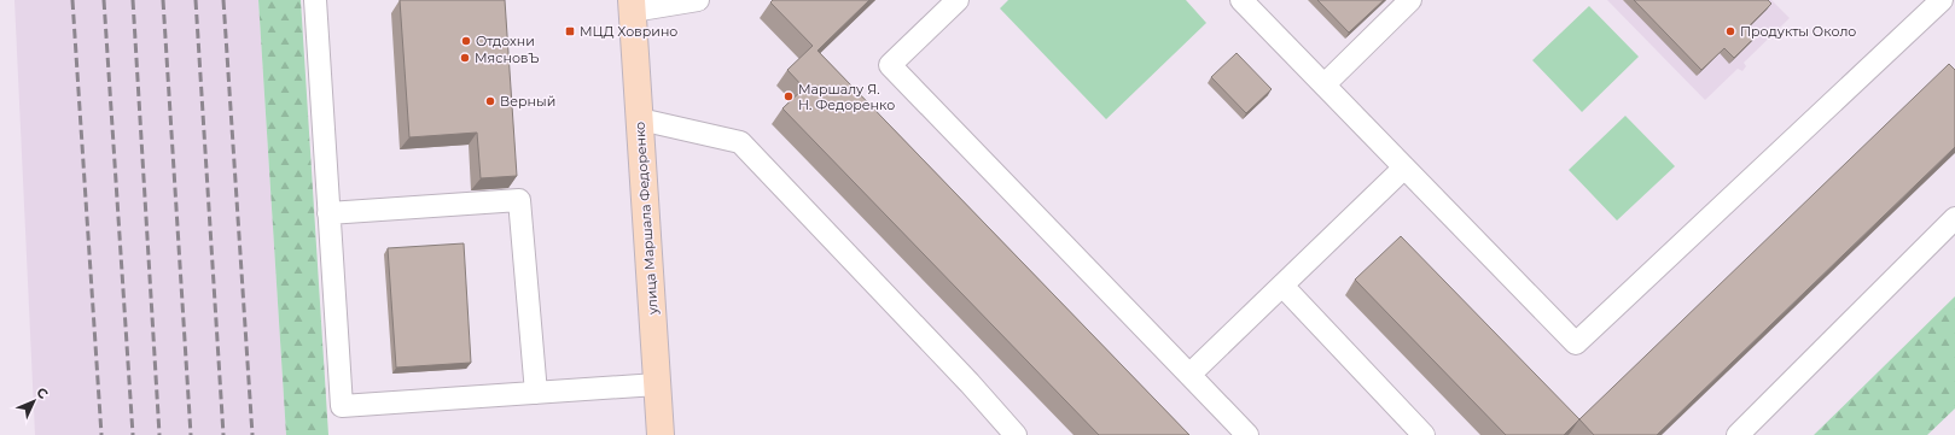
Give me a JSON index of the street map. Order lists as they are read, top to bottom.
{
  "streets": {
    "street": ["улица Маршала Федоренко"]
  },
  "places": {
    "transit": ["МЦД Ховрино"],
    "other": [
      "Продукты Около",
      "Отдохни",
      "МясновЪ",
      "Маршалу Я. Н. Федоренко",
      "Верный"
    ]
  },
  "north": "top right"
}
